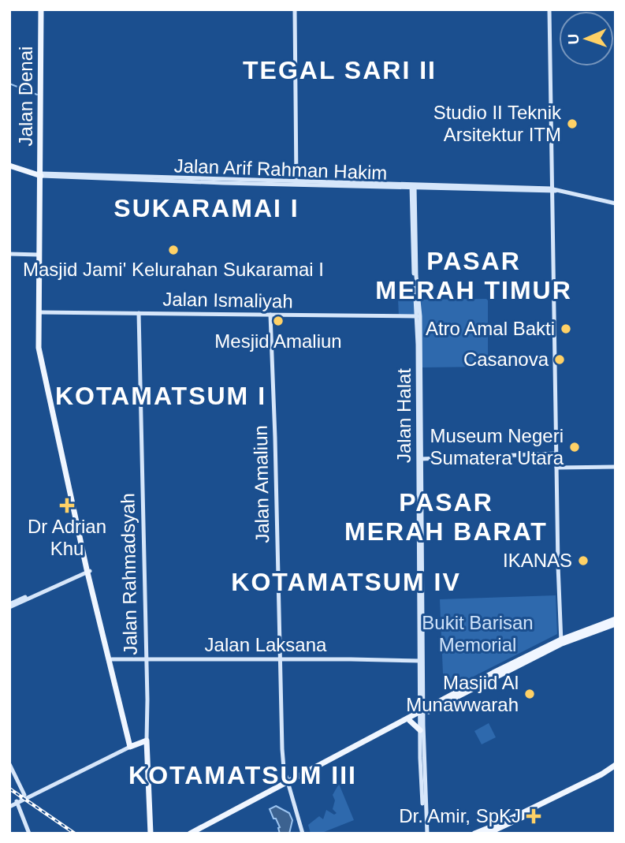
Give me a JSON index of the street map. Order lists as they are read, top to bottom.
{
  "streets": {
    "main road": ["Jalan Denai", "Jalan Arif Rahman Hakim", "Jalan Rahmadsyah"],
    "street": [
      "Jalan Ismaliyah",
      "Jalan Halat",
      "Jalan Amaliun",
      "Jalan Laksana"
    ]
  },
  "crossings": [
    ["Jalan Denai", "Jalan Arif Rahman Hakim"],
    ["Jalan Denai", "Jalan Ismaliyah"],
    ["Jalan Arif Rahman Hakim", "Jalan Halat"],
    ["Jalan Ismaliyah", "Jalan Halat"],
    ["Jalan Ismaliyah", "Jalan Amaliun"],
    ["Jalan Ismaliyah", "Jalan Rahmadsyah"],
    ["Jalan Halat", "Jalan Laksana"],
    ["Jalan Amaliun", "Jalan Laksana"],
    ["Jalan Rahmadsyah", "Jalan Laksana"]
  ],
  "districts": [
    "TEGAL SARI II",
    "SUKARAMAI I",
    "PASAR MERAH TIMUR",
    "KOTAMATSUM I",
    "PASAR MERAH BARAT",
    "KOTAMATSUM IV",
    "KOTAMATSUM III"
  ],
  "parks": ["Bukit Barisan Memorial"],
  "places": {
    "other": [
      "Studio II Teknik Arsitektur ITM",
      "Masjid Jami' Kelurahan Sukaramai I",
      "Mesjid Amaliun",
      "Atro Amal Bakti",
      "Casanova",
      "Museum Negeri Sumatera Utara",
      "IKANAS",
      "Masjid Al Munawwarah"
    ],
    "health": ["Dr Adrian Khu", "Dr. Amir, SpKJ"]
  },
  "north": "left"
}
